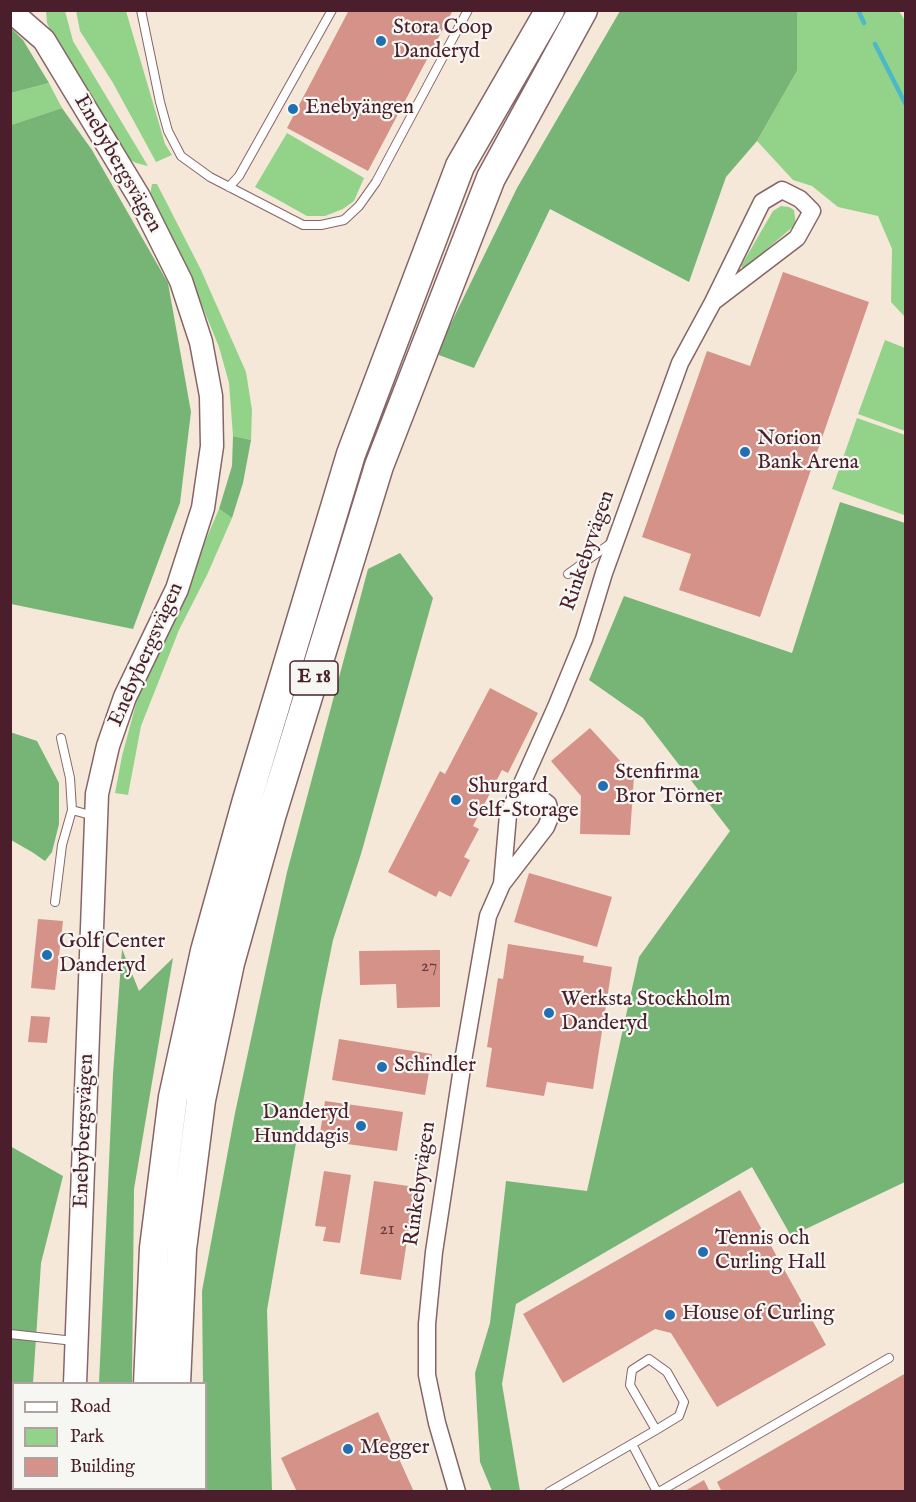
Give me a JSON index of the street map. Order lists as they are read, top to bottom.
{
  "streets": {
    "highway": ["E 18"],
    "main road": ["Enebybergsvägen"],
    "street": ["Rinkebyvägen"]
  },
  "places": [
    "Stora Coop Danderyd",
    "Enebyängen",
    "Norion Bank Arena",
    "Stenfirma Bror Törner",
    "Shurgard Self-Storage",
    "Golf Center Danderyd",
    "Werksta Stockholm Danderyd",
    "Schindler",
    "Danderyd Hunddagis",
    "Tennis och Curling Hall",
    "House of Curling",
    "Megger"
  ],
  "house_numbers": ["27", "21"],
  "legend": ["Road", "Park", "Building"]
}
